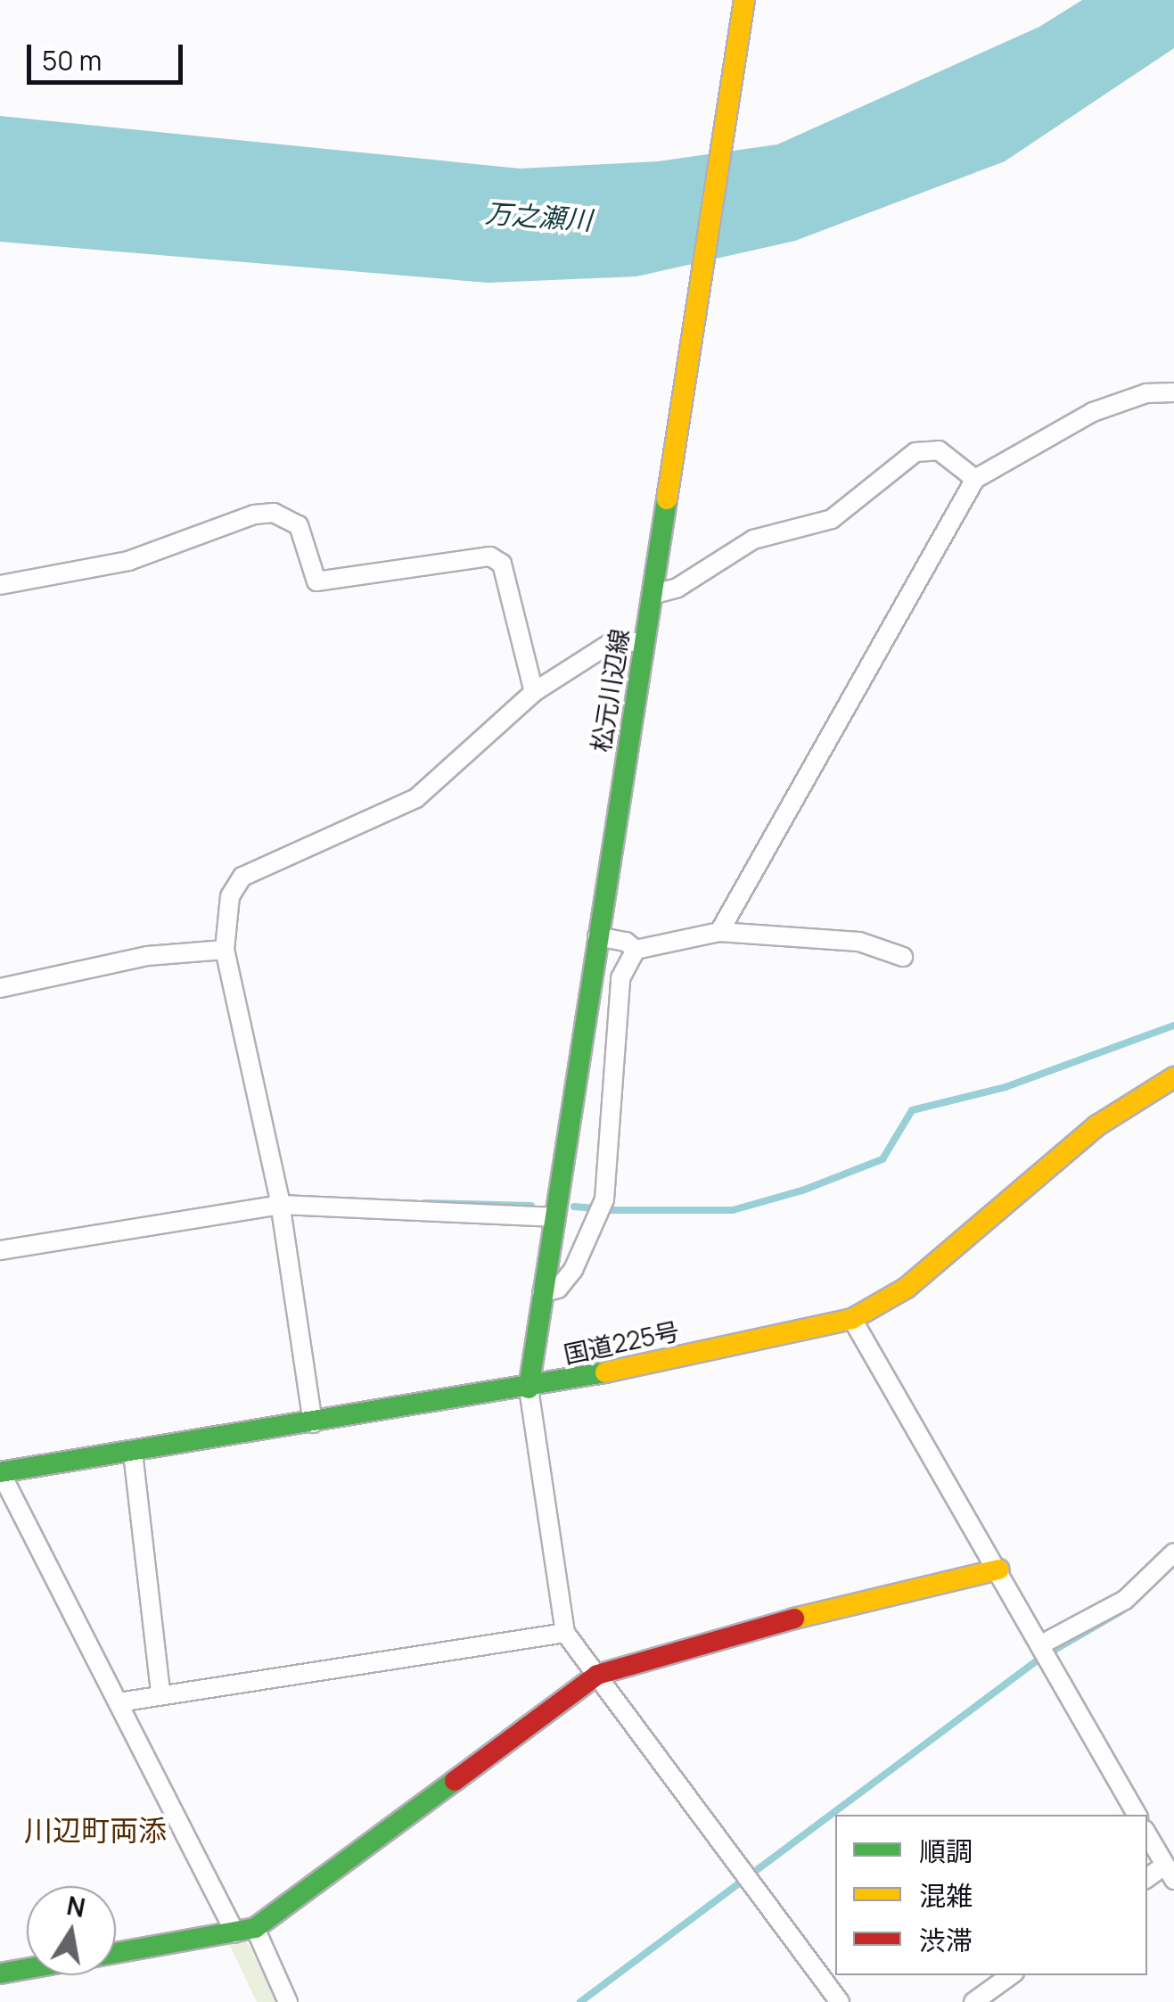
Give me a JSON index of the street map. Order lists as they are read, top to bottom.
{
  "streets": {
    "main road": ["松元川辺線", "国道225号"]
  },
  "crossings": [
    ["松元川辺線", "国道225号"]
  ],
  "districts": ["川辺町両添"],
  "water": ["万之瀬川"],
  "legend": ["順調", "混雑", "渋滞"],
  "scale_bar": "50 m",
  "north": "top"
}
